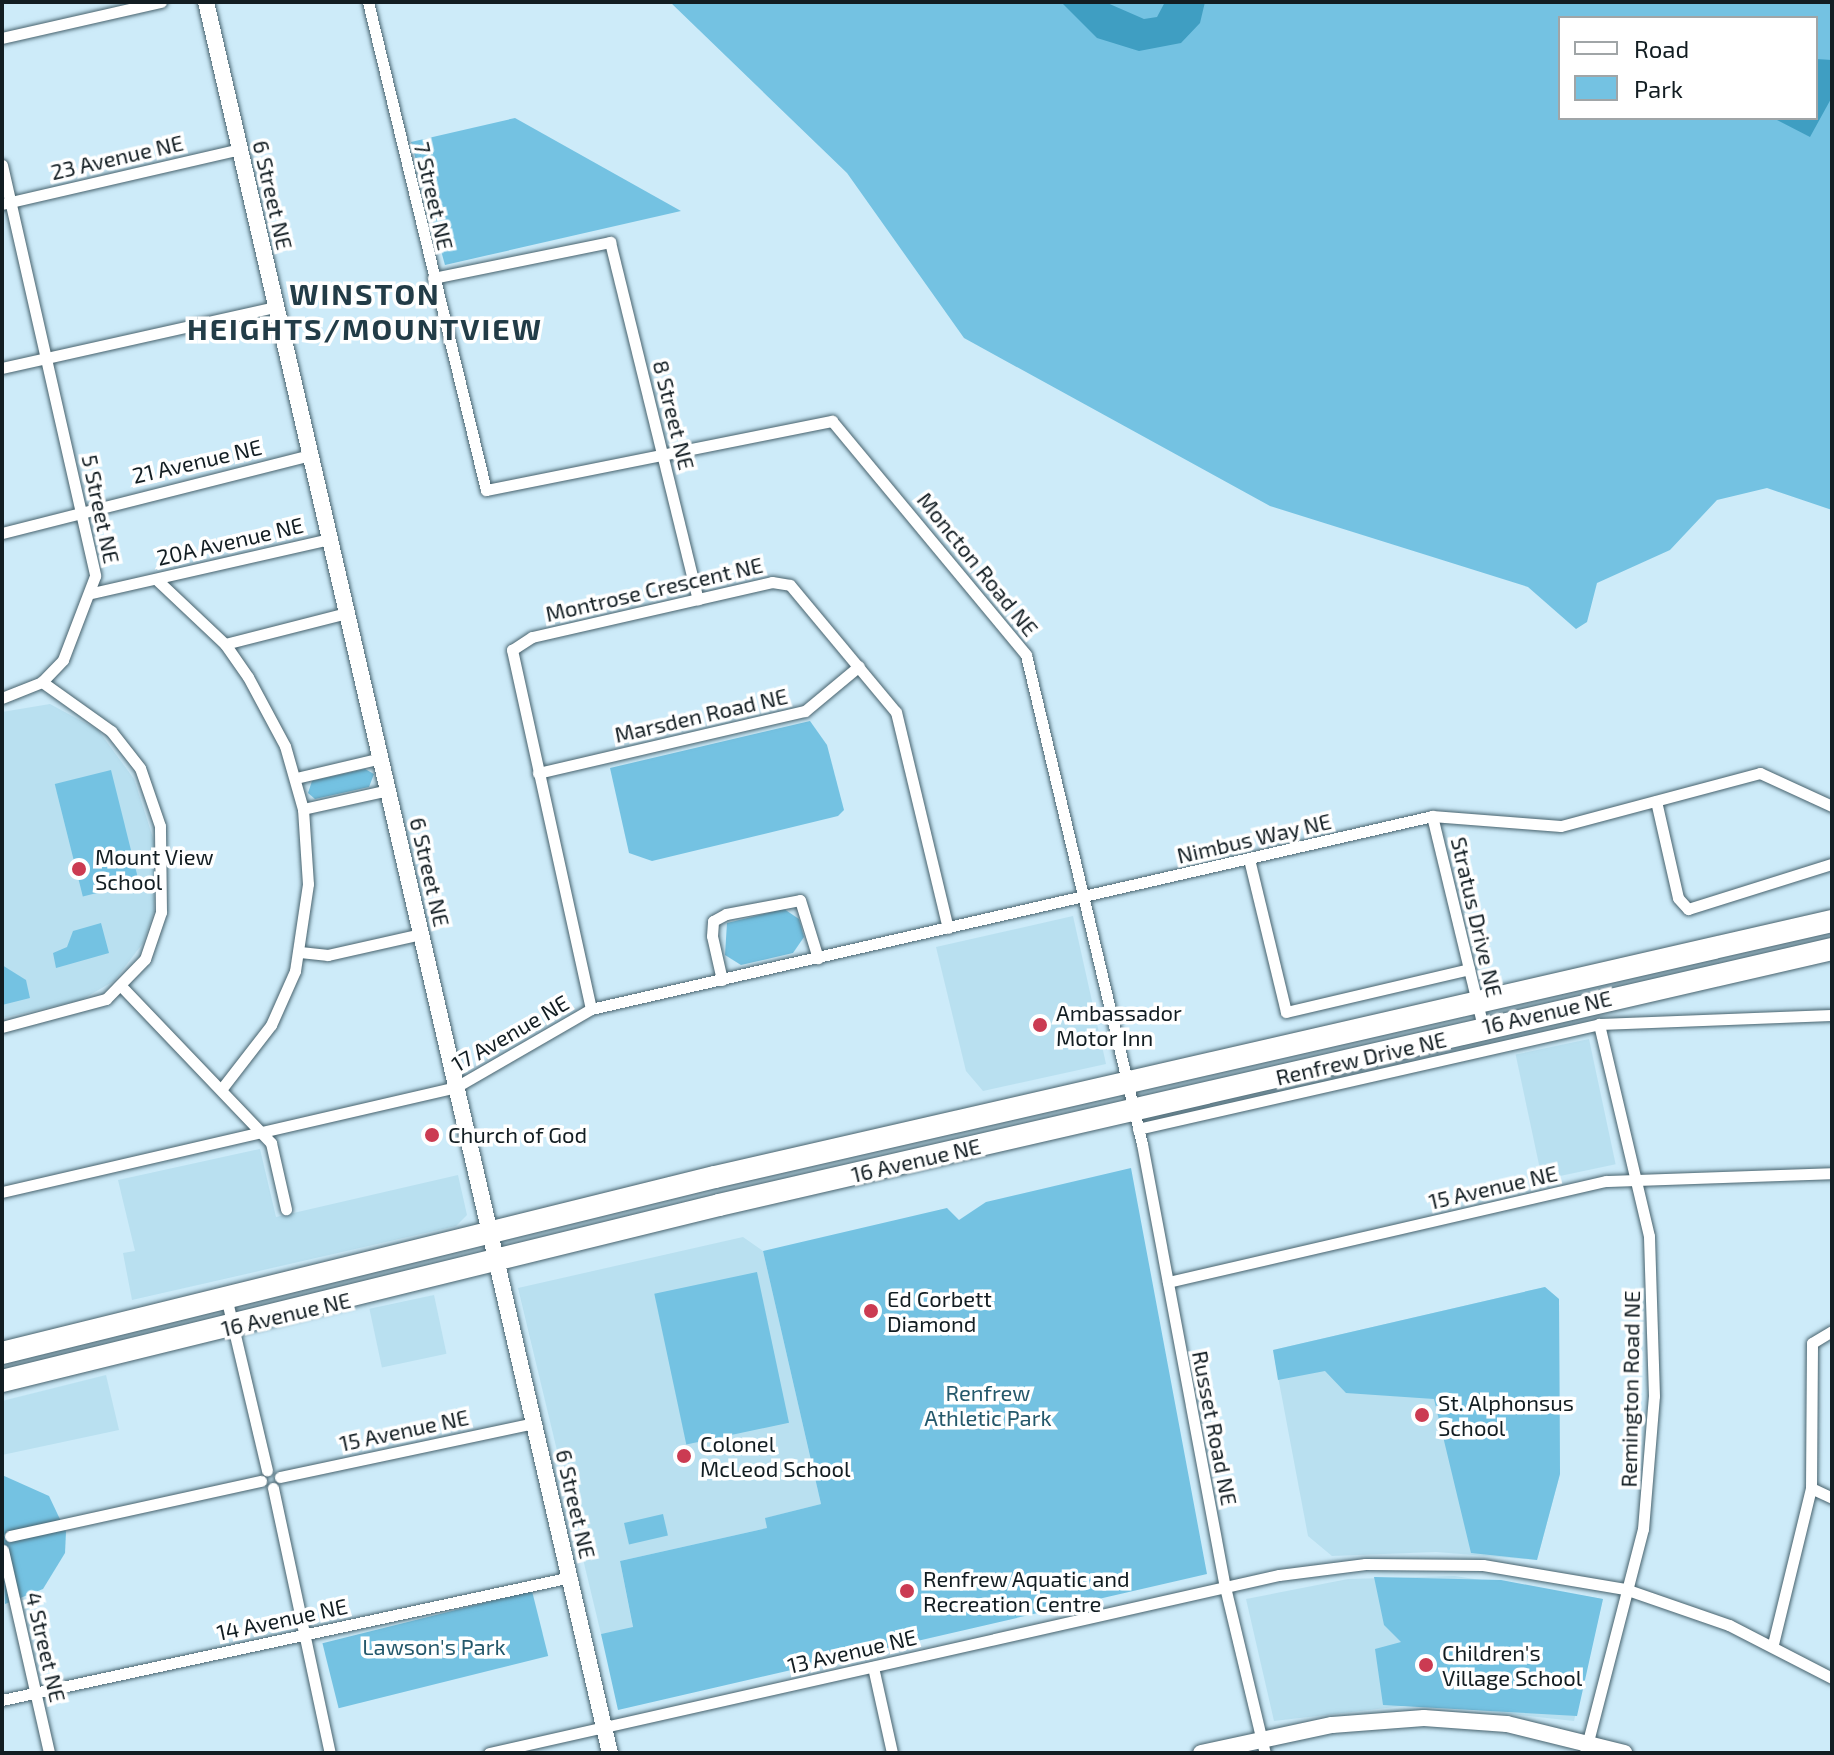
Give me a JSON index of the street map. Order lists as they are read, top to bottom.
{
  "streets": {
    "highway": ["16 Avenue NE"],
    "street": [
      "23 Avenue NE",
      "6 Street NE",
      "7 Street NE",
      "8 Street NE",
      "21 Avenue NE",
      "5 Street NE",
      "20A Avenue NE",
      "Moncton Road NE",
      "Montrose Crescent NE",
      "Marsden Road NE",
      "Nimbus Way NE",
      "Stratus Drive NE",
      "17 Avenue NE",
      "Renfrew Drive NE",
      "15 Avenue NE",
      "Remington Road NE",
      "Russet Road NE",
      "14 Avenue NE",
      "4 Street NE",
      "13 Avenue NE"
    ]
  },
  "crossings": [
    ["23 Avenue NE", "6 Street NE"],
    ["23 Avenue NE", "5 Street NE"],
    ["6 Street NE", "21 Avenue NE"],
    ["6 Street NE", "20A Avenue NE"],
    ["6 Street NE", "16 Avenue NE"],
    ["6 Street NE", "17 Avenue NE"],
    ["6 Street NE", "15 Avenue NE"],
    ["6 Street NE", "14 Avenue NE"],
    ["6 Street NE", "13 Avenue NE"],
    ["7 Street NE", "8 Street NE"],
    ["7 Street NE", "Moncton Road NE"],
    ["8 Street NE", "Moncton Road NE"],
    ["8 Street NE", "Montrose Crescent NE"],
    ["21 Avenue NE", "5 Street NE"],
    ["5 Street NE", "20A Avenue NE"],
    ["Moncton Road NE", "Nimbus Way NE"],
    ["Moncton Road NE", "16 Avenue NE"],
    ["Moncton Road NE", "17 Avenue NE"],
    ["Moncton Road NE", "Renfrew Drive NE"],
    ["Moncton Road NE", "Russet Road NE"],
    ["Montrose Crescent NE", "Marsden Road NE"],
    ["Montrose Crescent NE", "17 Avenue NE"],
    ["Nimbus Way NE", "Stratus Drive NE"],
    ["Nimbus Way NE", "17 Avenue NE"],
    ["Stratus Drive NE", "16 Avenue NE"],
    ["16 Avenue NE", "Renfrew Drive NE"],
    ["16 Avenue NE", "Russet Road NE"],
    ["Renfrew Drive NE", "Remington Road NE"],
    ["Renfrew Drive NE", "Russet Road NE"],
    ["15 Avenue NE", "Remington Road NE"],
    ["15 Avenue NE", "Russet Road NE"],
    ["Remington Road NE", "13 Avenue NE"],
    ["Russet Road NE", "13 Avenue NE"],
    ["14 Avenue NE", "4 Street NE"]
  ],
  "districts": ["WINSTON HEIGHTS/MOUNTVIEW"],
  "parks": ["Renfrew Athletic Park", "Lawson's Park"],
  "places": [
    "Mount View School",
    "Ambassador Motor Inn",
    "Church of God",
    "Ed Corbett Diamond",
    "St. Alphonsus School",
    "Colonel McLeod School",
    "Renfrew Aquatic and Recreation Centre",
    "Children's Village School"
  ],
  "legend": ["Road", "Park"]
}
